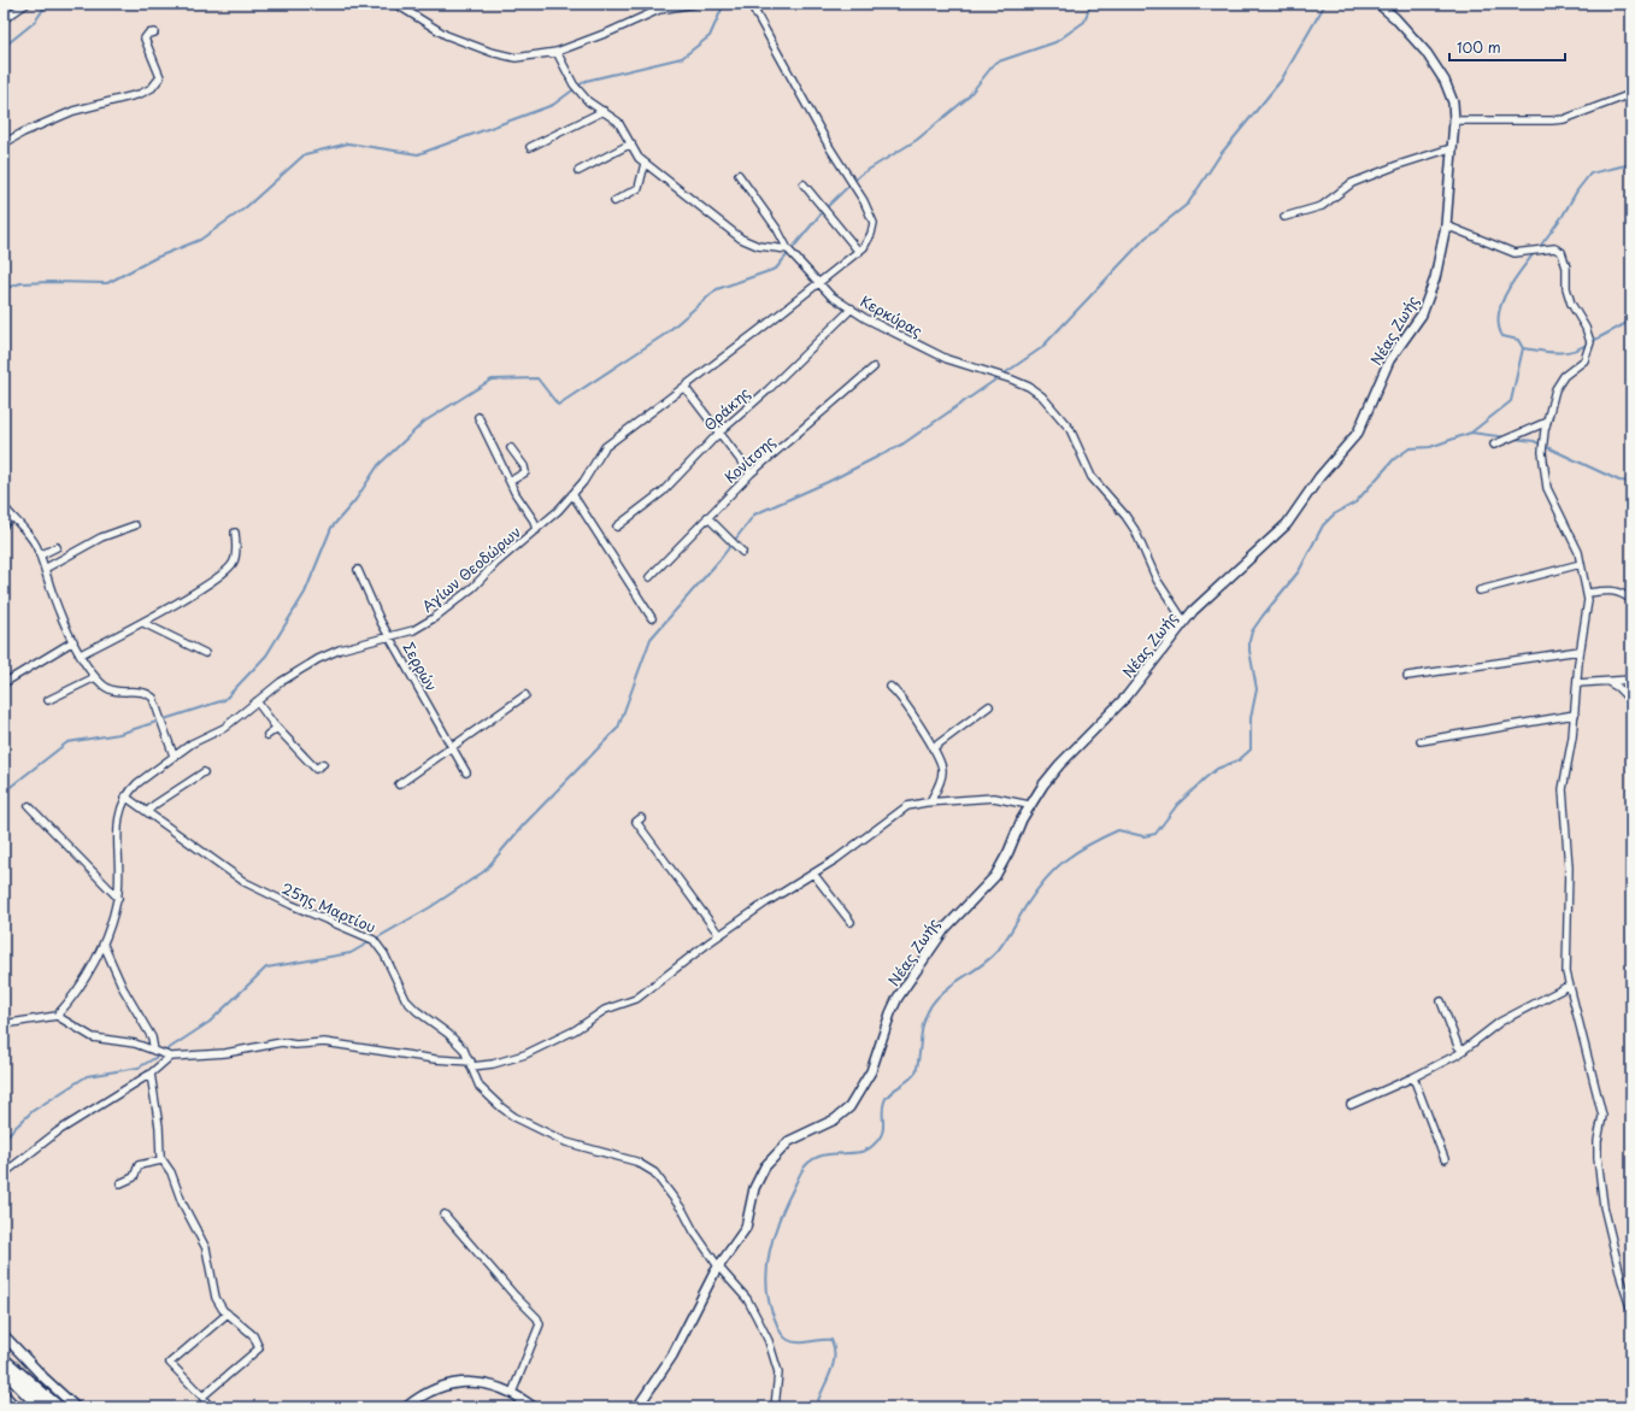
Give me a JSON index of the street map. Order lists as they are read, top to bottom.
{
  "streets": {
    "street": [
      "Κερκύρας",
      "Νέας Ζωής",
      "Θράκης",
      "Κονίτσης",
      "Αγίων Θεοδώρων",
      "Σερρών",
      "25ης Μαρτίου"
    ]
  },
  "crossings": [
    ["Κερκύρας", "Νέας Ζωής"],
    ["Κερκύρας", "Θράκης"],
    ["Κερκύρας", "Αγίων Θεοδώρων"],
    ["Νέας Ζωής", "25ης Μαρτίου"],
    ["Αγίων Θεοδώρων", "Σερρών"],
    ["Αγίων Θεοδώρων", "25ης Μαρτίου"]
  ],
  "scale_bar": "100 m"
}
